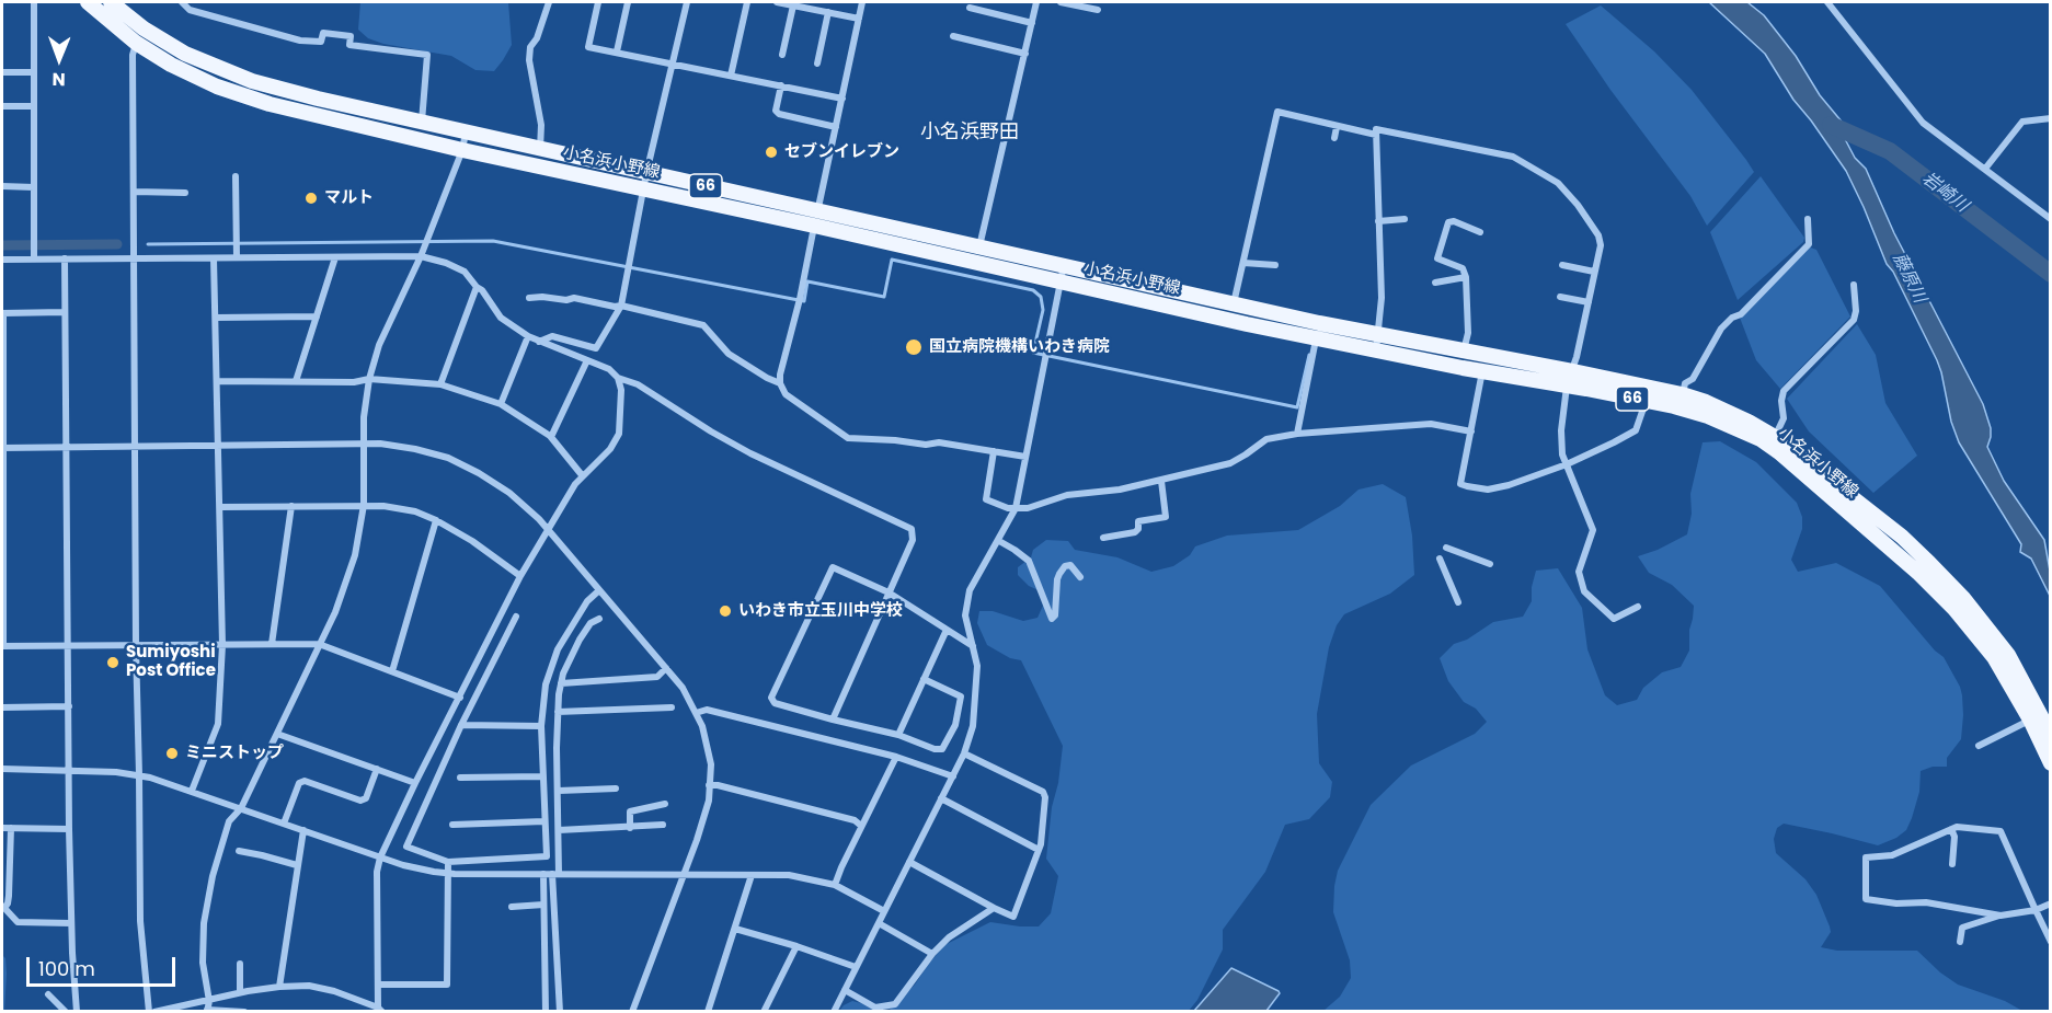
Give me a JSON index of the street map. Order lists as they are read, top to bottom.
{
  "streets": {
    "main road": ["小名浜小野線", "66"]
  },
  "districts": ["小名浜野田"],
  "water": ["岩崎川", "藤原川"],
  "places": [
    "セブンイレブン",
    "マルト",
    "国立病院機構いわき病院",
    "いわき市立玉川中学校",
    "Sumiyoshi Post Office",
    "ミニストップ"
  ],
  "scale_bar": "100 m",
  "north": "bottom"
}
